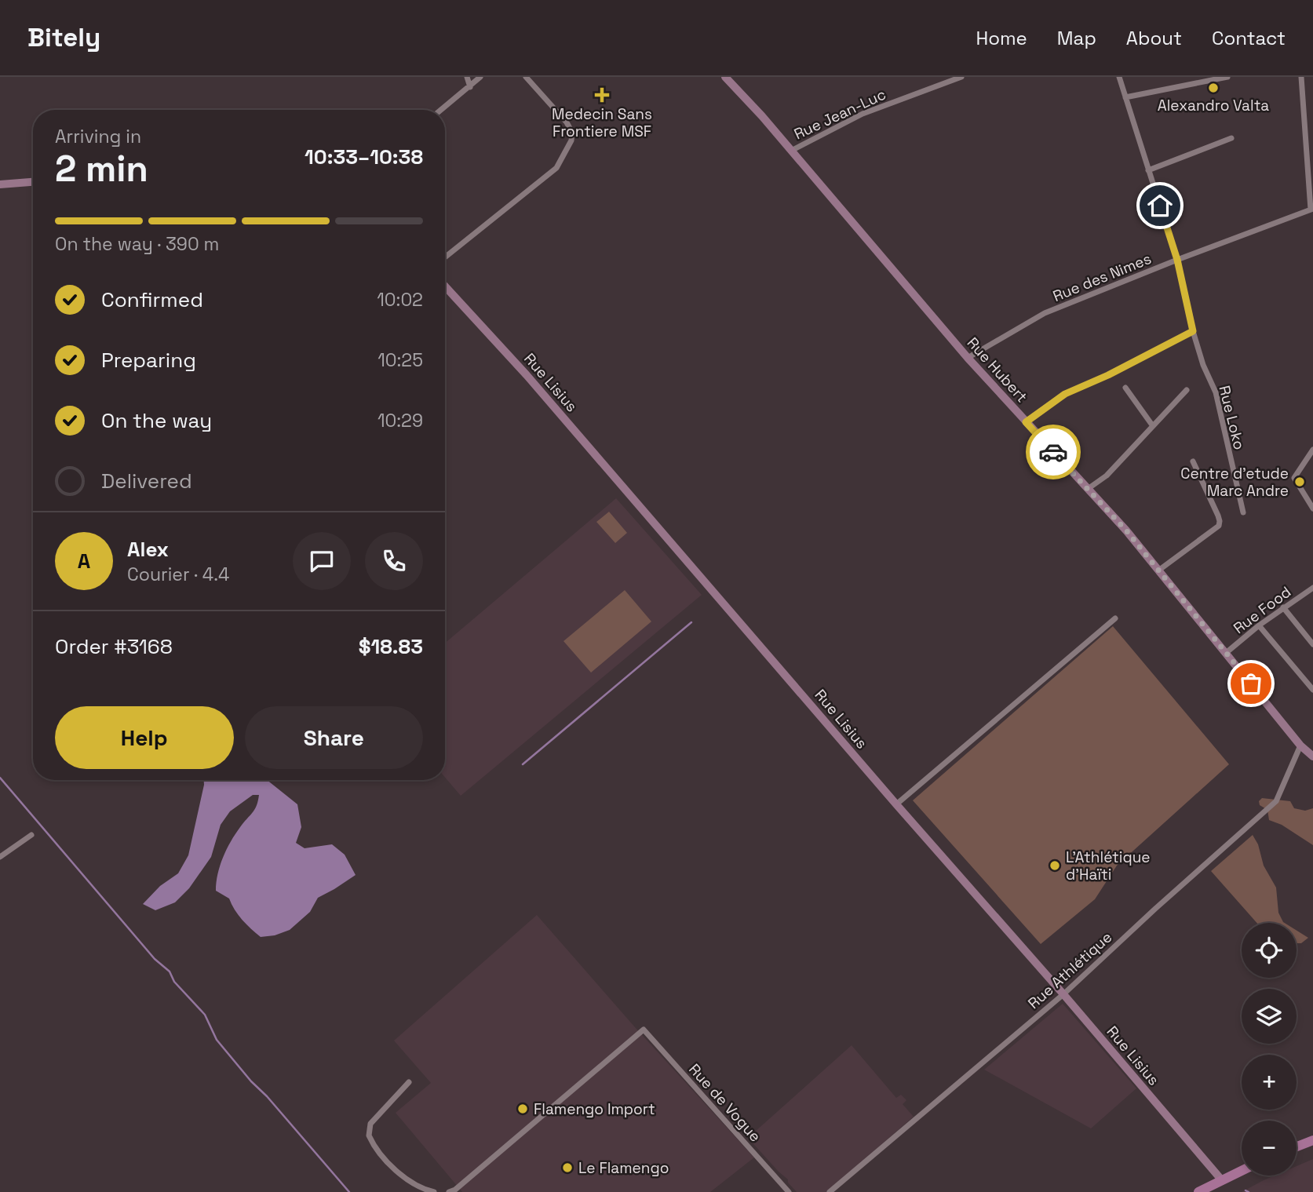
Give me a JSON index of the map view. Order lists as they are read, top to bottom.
{
  "streets": {
    "street": [
      "Rue Jean-Luc",
      "Rue des Nimes",
      "Rue Hubert",
      "Rue Lisius",
      "Rue Loko",
      "Rue Food",
      "Rue Athlétique",
      "Rue de Vogue"
    ]
  },
  "crossings": [
    ["Rue Jean-Luc", "Rue Hubert"],
    ["Rue des Nimes", "Rue Hubert"],
    ["Rue des Nimes", "Rue Loko"],
    ["Rue Hubert", "Rue Food"],
    ["Rue Hubert", "Rue Athlétique"],
    ["Rue Lisius", "Rue Athlétique"]
  ],
  "places": {
    "other": [
      "Alexandro Valta",
      "Centre d'etude Marc Andre",
      "L'Athlétique d'Haïti",
      "Flamengo Import",
      "Le Flamengo"
    ],
    "health": ["Medecin Sans Frontiere MSF"]
  },
  "page": {
    "header": "Bitely",
    "nav": [
      "Home",
      "Map",
      "About",
      "Contact"
    ],
    "heading": ["2 min", "Arriving in", "10:33–10:38"],
    "panel": [
      "Alex",
      "Courier · 4.4",
      "Order #3168",
      "$18.83"
    ],
    "bar": "On the way · 390 m",
    "list": [
      ["Confirmed", "10:02"],
      ["Preparing", "10:25"],
      ["On the way", "10:29"],
      "Delivered"
    ],
    "round": "A",
    "buttons": ["Help", "Share"],
    "map_buttons": ["+", "−"]
  }
}
